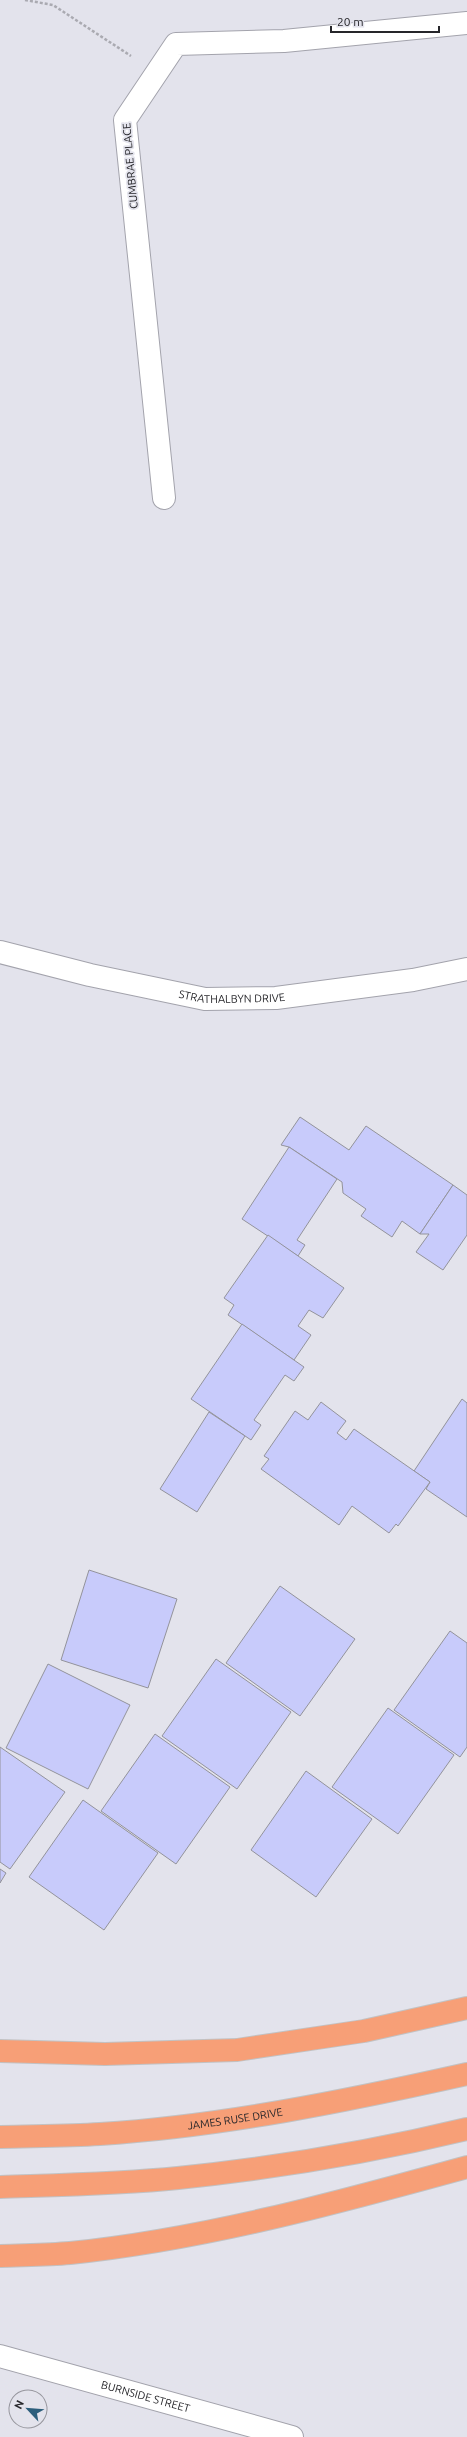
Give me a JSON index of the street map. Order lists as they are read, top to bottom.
{
  "streets": {
    "highway": ["JAMES RUSE DRIVE"],
    "street": ["CUMBRAE PLACE", "STRATHALBYN DRIVE", "BURNSIDE STREET"]
  },
  "scale_bar": "20 m",
  "north": "top left"
}
